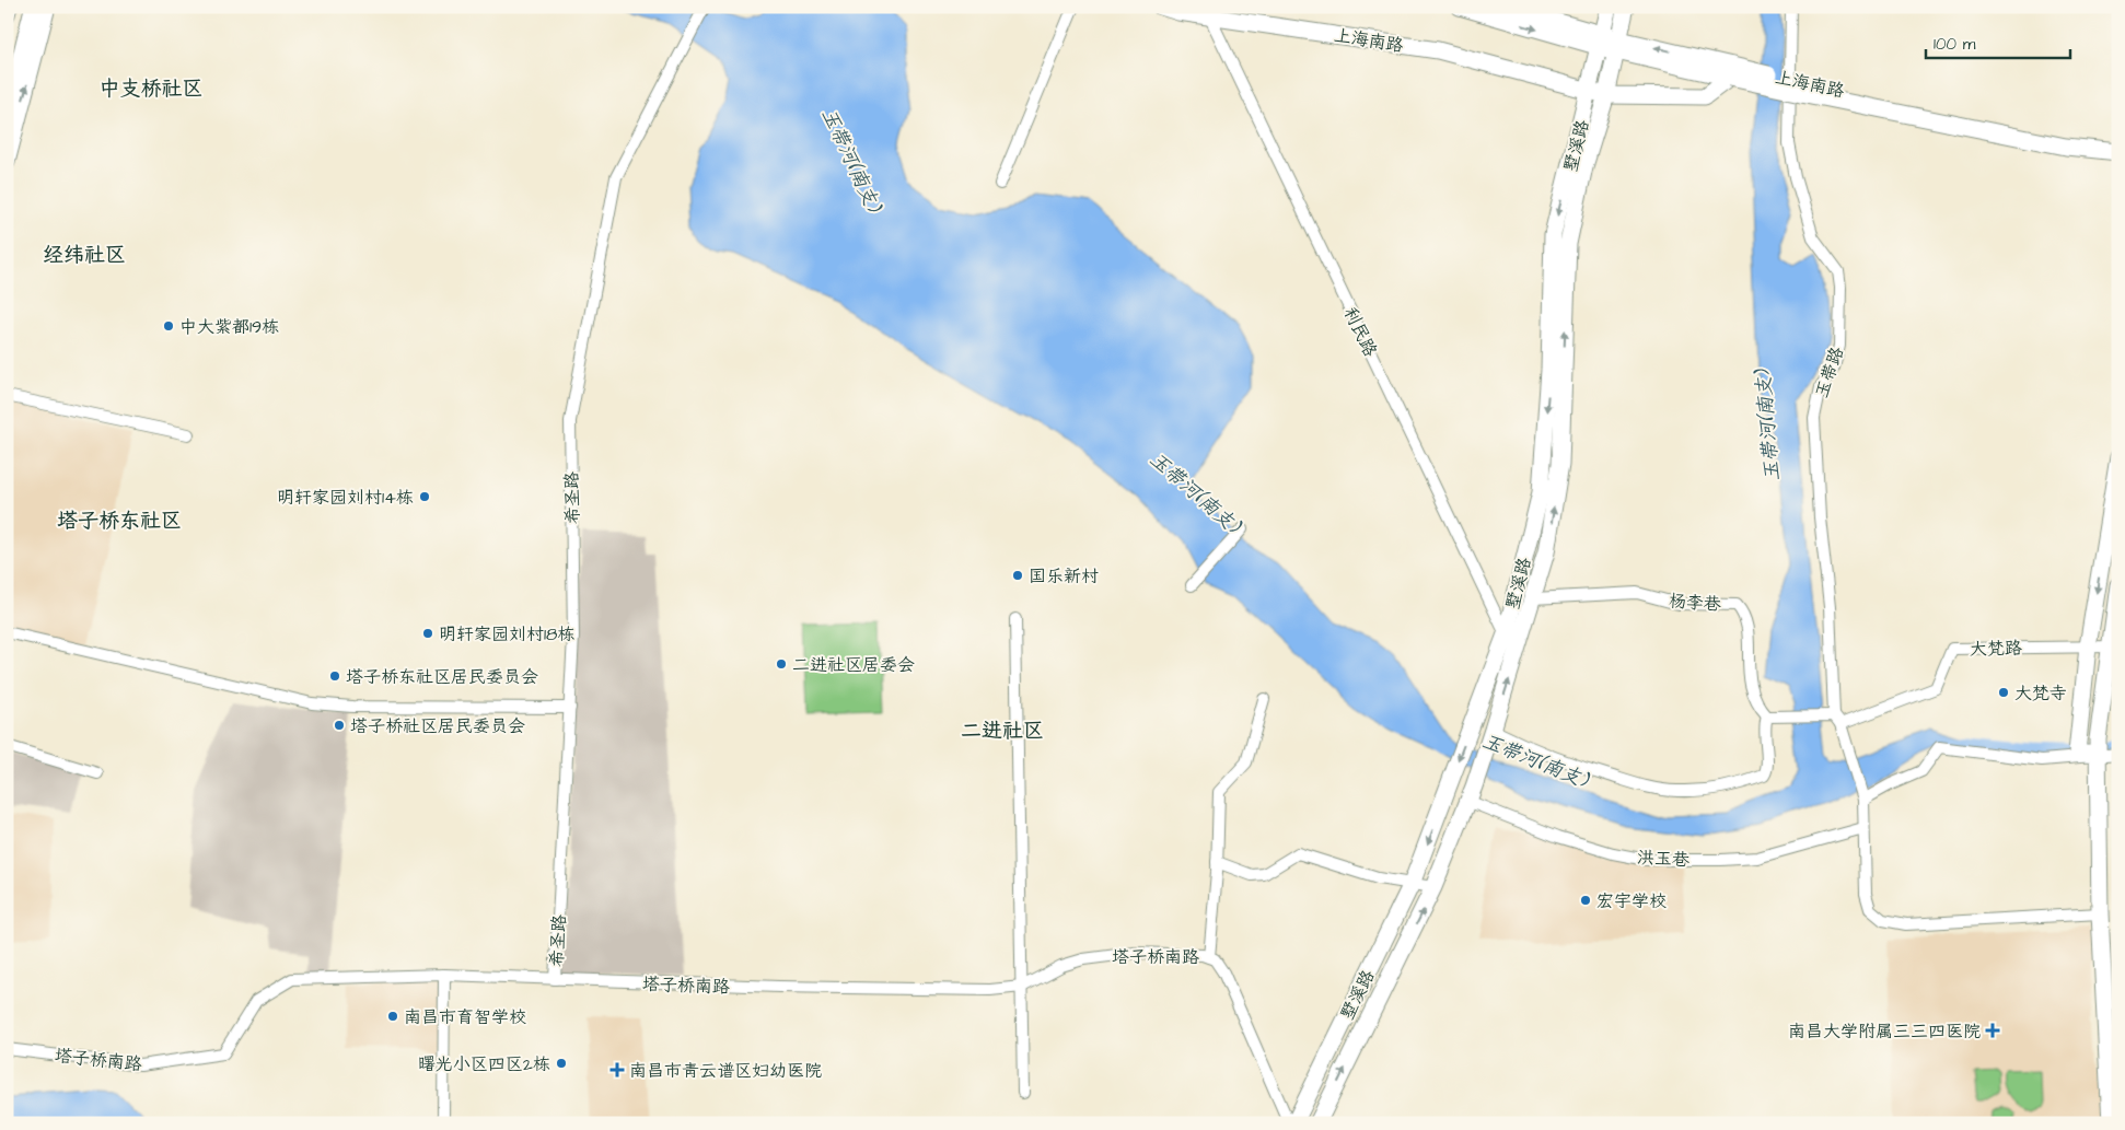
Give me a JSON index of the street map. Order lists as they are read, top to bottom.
{
  "streets": {
    "street": [
      "上海南路",
      "墅溪路",
      "利民路",
      "玉带路",
      "希圣路",
      "杨李巷",
      "大梵路",
      "洪玉巷",
      "塔子桥南路"
    ]
  },
  "crossings": [
    ["上海南路", "墅溪路"],
    ["上海南路", "利民路"],
    ["墅溪路", "利民路"],
    ["墅溪路", "杨李巷"],
    ["墅溪路", "洪玉巷"],
    ["玉带路", "大梵路"],
    ["玉带路", "洪玉巷"],
    ["希圣路", "塔子桥南路"]
  ],
  "districts": [
    "中支桥社区",
    "经纬社区",
    "塔子桥东社区",
    "二进社区"
  ],
  "water": ["玉带河(南支)"],
  "places": {
    "other": [
      "中大紫都19栋",
      "明轩家园刘村14栋",
      "国乐新村",
      "明轩家园刘村18栋",
      "二进社区居委会",
      "塔子桥东社区居民委员会",
      "大梵寺",
      "塔子桥社区居民委员会",
      "宏宇学校",
      "南昌市育智学校",
      "曙光小区四区2栋"
    ],
    "health": ["南昌大学附属三三四医院", "南昌市青云谱区妇幼医院"]
  },
  "scale_bar": "100 m"
}
